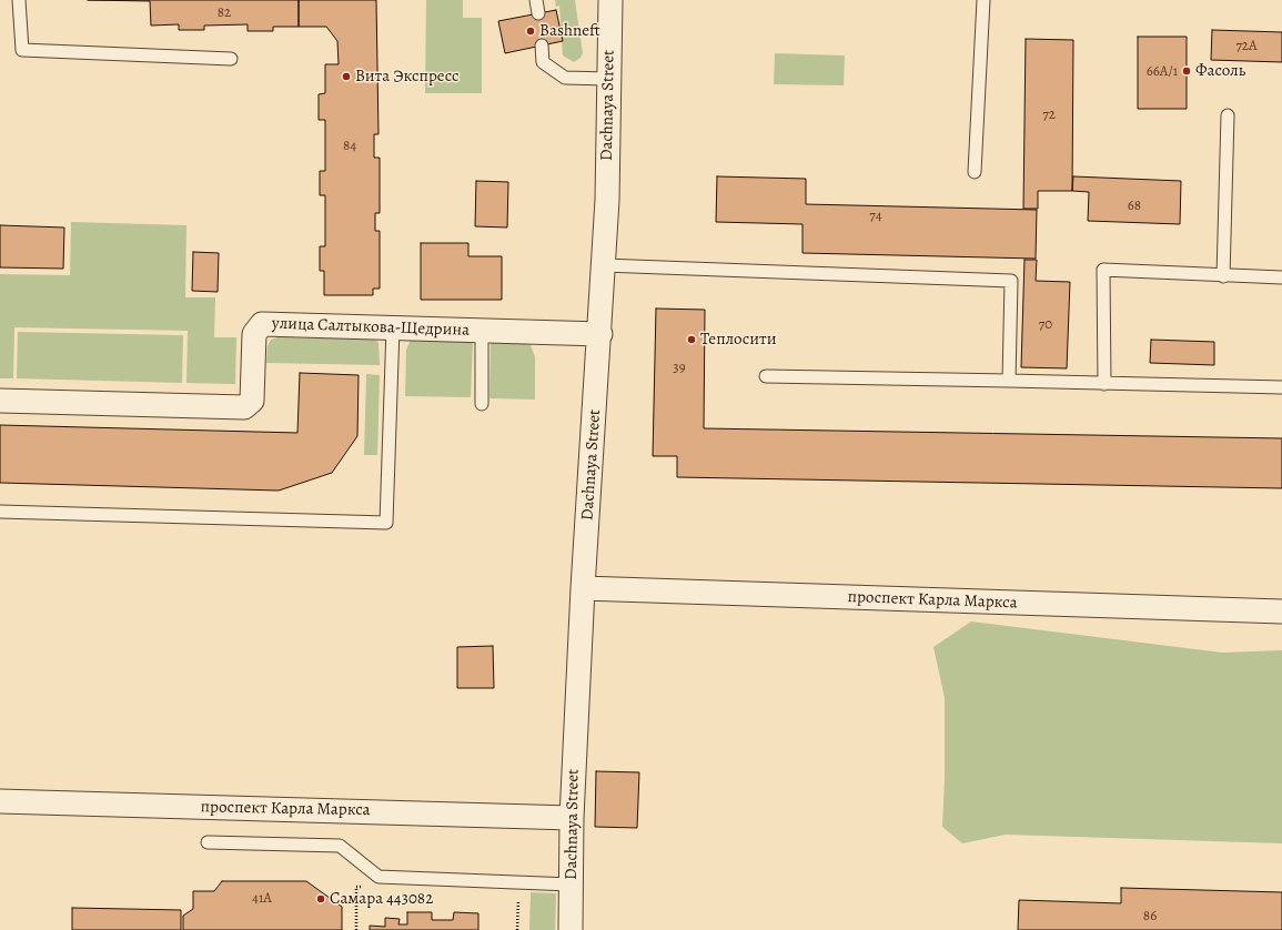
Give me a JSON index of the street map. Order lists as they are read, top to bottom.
{
  "streets": {
    "street": ["Dachnaya Street", "улица Салтыкова-Щедрина", "проспект Карла Маркса"]
  },
  "crossings": [
    ["Dachnaya Street", "улица Салтыкова-Щедрина"],
    ["Dachnaya Street", "проспект Карла Маркса"]
  ],
  "places": [
    "Bashneft",
    "Фасоль",
    "Вита Экспресс",
    "Теплосити",
    "Самара 443082"
  ],
  "house_numbers": [
    "82",
    "72А",
    "66А/1",
    "72",
    "84",
    "68",
    "74",
    "70",
    "39",
    "41А",
    "86"
  ]
}
